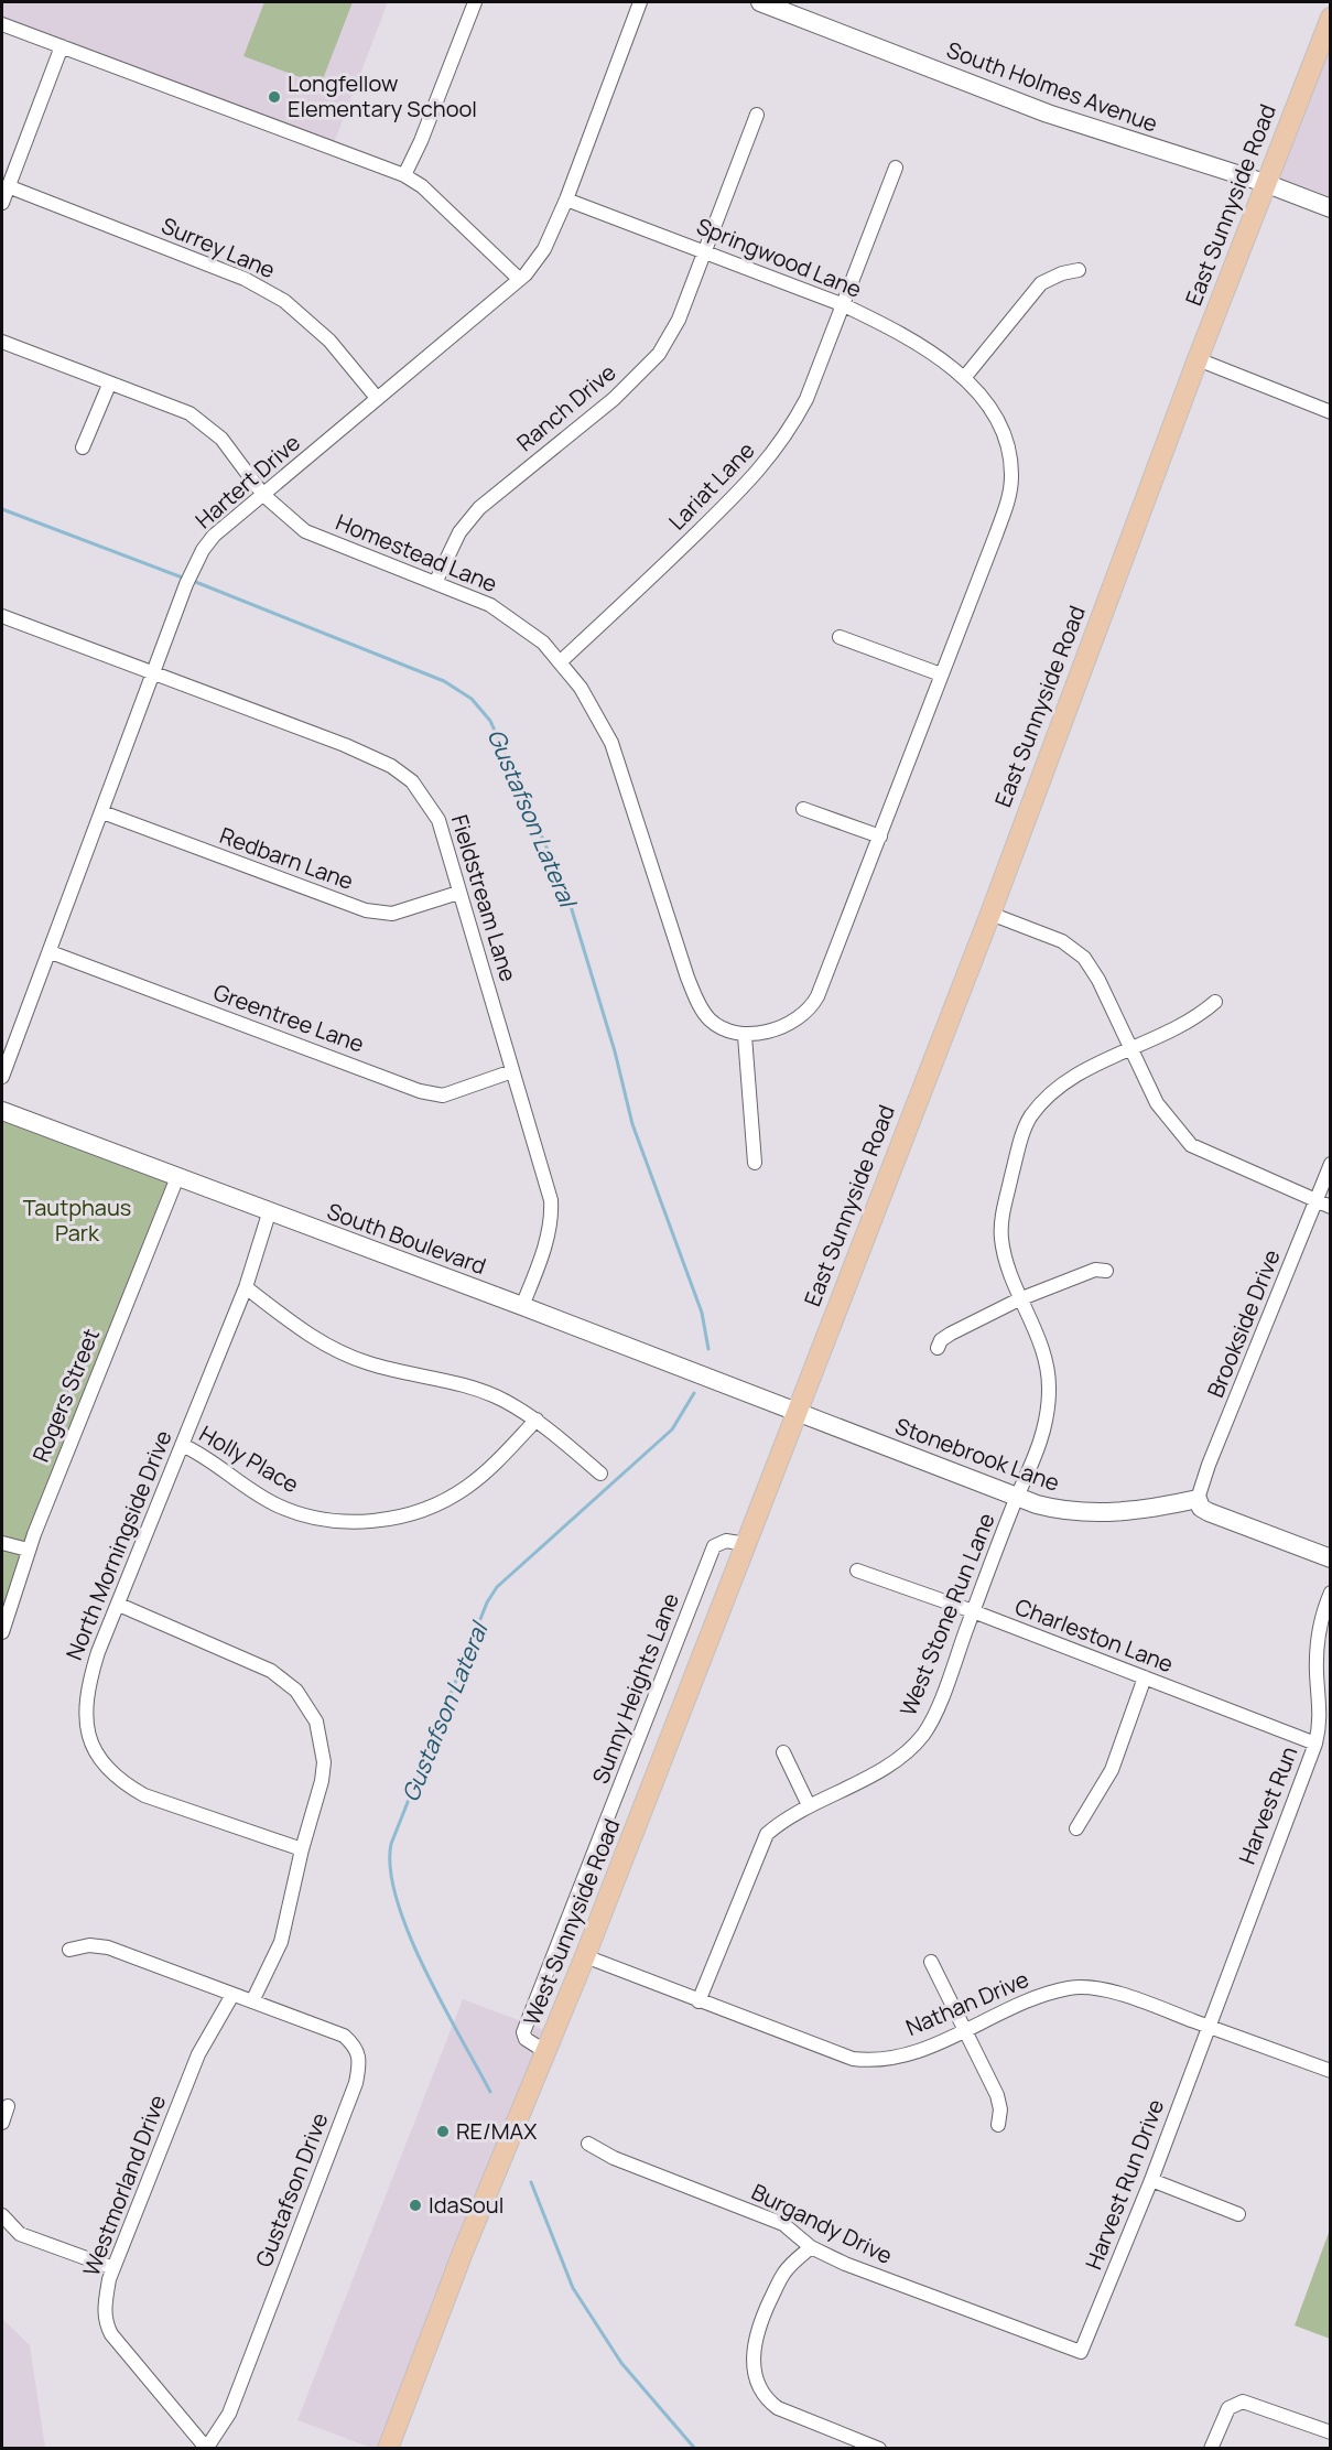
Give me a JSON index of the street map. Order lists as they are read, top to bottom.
{
  "streets": {
    "main road": ["East Sunnyside Road", "West Sunnyside Road"],
    "street": [
      "South Holmes Avenue",
      "Surrey Lane",
      "Springwood Lane",
      "Ranch Drive",
      "Hartert Drive",
      "Lariat Lane",
      "Homestead Lane",
      "Redbarn Lane",
      "Fieldstream Lane",
      "Greentree Lane",
      "South Boulevard",
      "Brookside Drive",
      "Rogers Street",
      "Stonebrook Lane",
      "Holly Place",
      "North Morningside Drive",
      "West Stone Run Lane",
      "Charleston Lane",
      "Sunny Heights Lane",
      "Harvest Run",
      "Nathan Drive",
      "Harvest Run Drive",
      "Westmorland Drive",
      "Gustafson Drive",
      "Burgandy Drive"
    ]
  },
  "crossings": [
    ["South Holmes Avenue", "East Sunnyside Road"],
    ["East Sunnyside Road", "South Boulevard"],
    ["East Sunnyside Road", "Stonebrook Lane"],
    ["East Sunnyside Road", "West Sunnyside Road"],
    ["Surrey Lane", "Hartert Drive"],
    ["Springwood Lane", "Ranch Drive"],
    ["Springwood Lane", "Hartert Drive"],
    ["Springwood Lane", "Lariat Lane"],
    ["Springwood Lane", "Homestead Lane"],
    ["Ranch Drive", "Homestead Lane"],
    ["Hartert Drive", "Homestead Lane"],
    ["Hartert Drive", "Redbarn Lane"],
    ["Hartert Drive", "Fieldstream Lane"],
    ["Hartert Drive", "Greentree Lane"],
    ["Lariat Lane", "Homestead Lane"],
    ["Redbarn Lane", "Fieldstream Lane"],
    ["Fieldstream Lane", "Greentree Lane"],
    ["Fieldstream Lane", "South Boulevard"],
    ["South Boulevard", "Rogers Street"],
    ["South Boulevard", "Stonebrook Lane"],
    ["South Boulevard", "North Morningside Drive"],
    ["South Boulevard", "West Sunnyside Road"],
    ["Brookside Drive", "Stonebrook Lane"],
    ["Stonebrook Lane", "West Stone Run Lane"],
    ["Stonebrook Lane", "West Sunnyside Road"],
    ["Holly Place", "North Morningside Drive"],
    ["West Stone Run Lane", "Charleston Lane"],
    ["West Stone Run Lane", "Nathan Drive"],
    ["Charleston Lane", "Harvest Run"],
    ["Sunny Heights Lane", "West Sunnyside Road"],
    ["Harvest Run", "Nathan Drive"],
    ["Harvest Run", "Harvest Run Drive"],
    ["West Sunnyside Road", "Nathan Drive"],
    ["Nathan Drive", "Harvest Run Drive"],
    ["Harvest Run Drive", "Burgandy Drive"],
    ["Westmorland Drive", "Gustafson Drive"]
  ],
  "water": ["Gustafson Lateral"],
  "parks": ["Tautphaus Park"],
  "places": ["Longfellow Elementary School", "RE/MAX", "IdaSoul"]
}
